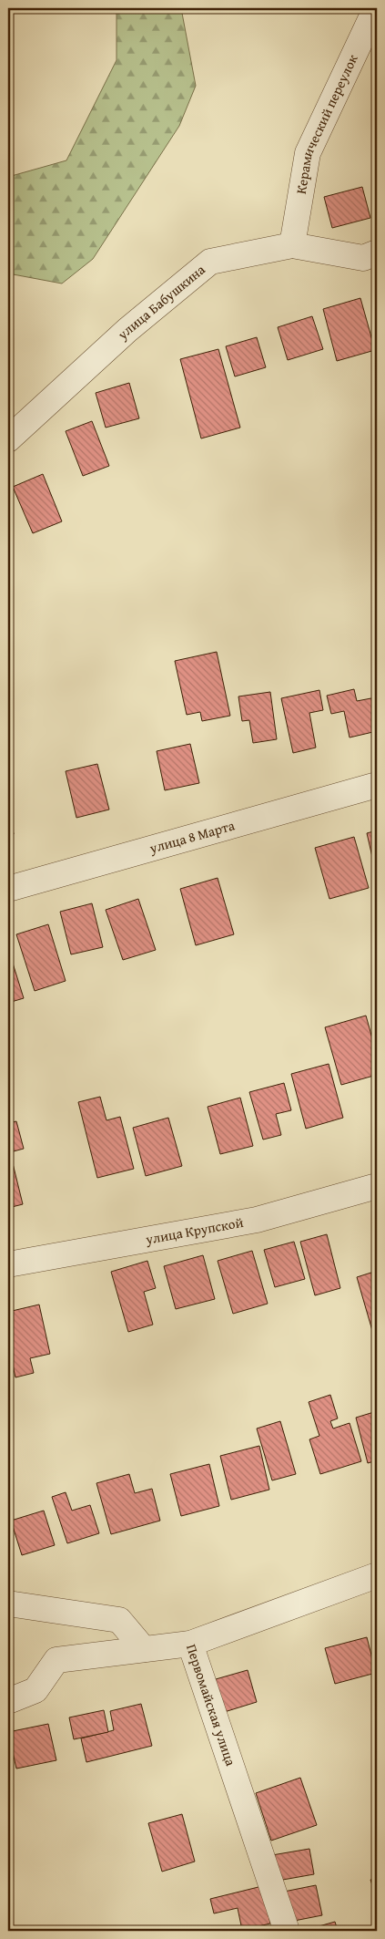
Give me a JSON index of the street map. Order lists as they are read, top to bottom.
{
  "streets": {
    "street": [
      "Керамический переулок",
      "улица Бабушкина",
      "улица 8 Марта",
      "улица Крупской",
      "Первомайская улица"
    ]
  },
  "crossings": [
    ["Керамический переулок", "улица Бабушкина"]
  ]
}
